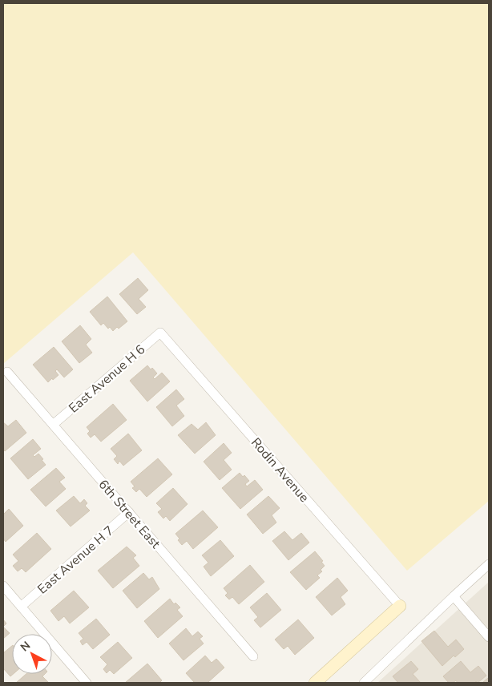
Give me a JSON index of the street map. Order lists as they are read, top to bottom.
{
  "streets": {
    "street": [
      "East Avenue H 6",
      "Rodin Avenue",
      "6th Street East",
      "East Avenue H 7"
    ]
  },
  "crossings": [
    ["East Avenue H 6", "Rodin Avenue"],
    ["East Avenue H 6", "6th Street East"],
    ["6th Street East", "East Avenue H 7"]
  ],
  "north": "top left"
}
